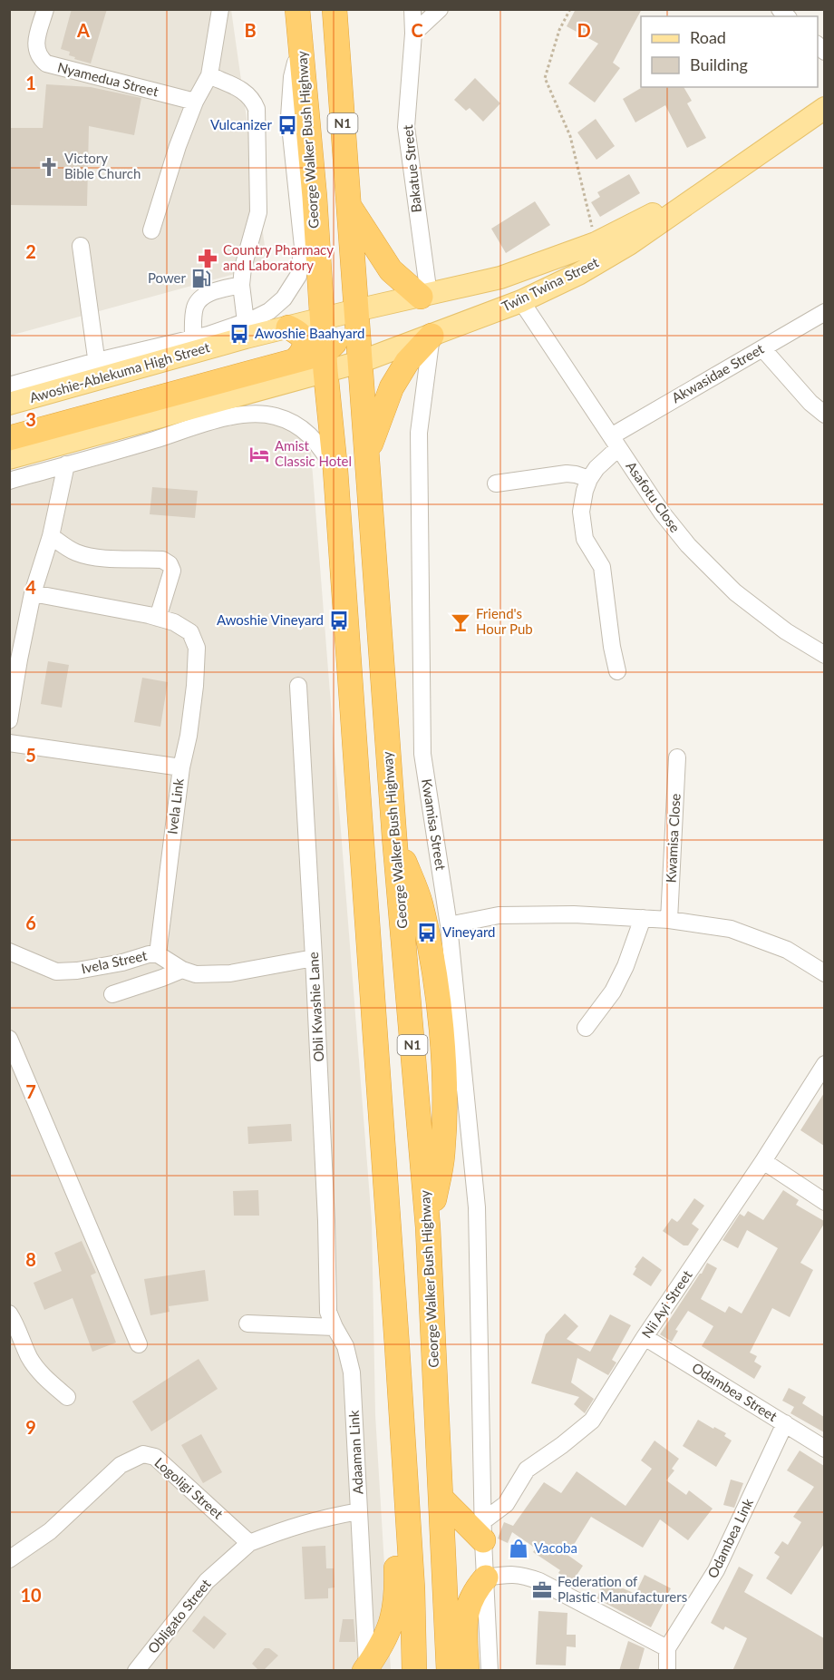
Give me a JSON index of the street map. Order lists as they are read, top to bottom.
{
  "streets": {
    "highway": ["N1", "George Walker Bush Highway"],
    "main road": ["Twin Twina Street", "Awoshie-Ablekuma High Street"],
    "street": [
      "Nyamedua Street",
      "Bakatue Street",
      "Akwasidae Street",
      "Asafotu Close",
      "Ivela Link",
      "Kwamisa Street",
      "Kwamisa Close",
      "Ivela Street",
      "Obli Kwashie Lane",
      "Nii Ayi Street",
      "Odambea Street",
      "Adaaman Link",
      "Logoligi Street",
      "Odambea Link",
      "Obligato Street"
    ]
  },
  "crossings": [
    ["George Walker Bush Highway", "Twin Twina Street"],
    ["George Walker Bush Highway", "Awoshie-Ablekuma High Street"],
    ["Bakatue Street", "Twin Twina Street"],
    ["Twin Twina Street", "Awoshie-Ablekuma High Street"],
    ["Twin Twina Street", "Asafotu Close"],
    ["Twin Twina Street", "Kwamisa Street"],
    ["Akwasidae Street", "Asafotu Close"],
    ["Ivela Link", "Ivela Street"],
    ["Kwamisa Street", "Nii Ayi Street"],
    ["Ivela Street", "Obli Kwashie Lane"],
    ["Obli Kwashie Lane", "Adaaman Link"],
    ["Nii Ayi Street", "Odambea Street"],
    ["Odambea Street", "Odambea Link"],
    ["Logoligi Street", "Obligato Street"]
  ],
  "places": {
    "bus stop": [
      "Vulcanizer",
      "Awoshie Baahyard",
      "Awoshie Vineyard",
      "Vineyard"
    ],
    "church": ["Victory Bible Church"],
    "pharmacy": ["Country Pharmacy and Laboratory"],
    "fuel station": ["Power"],
    "hotel": ["Amist Classic Hotel"],
    "bar": ["Friend's Hour Pub"],
    "shop": ["Vacoba"],
    "office": ["Federation of Plastic Manufacturers"]
  },
  "legend": ["Road", "Building"],
  "grid": {
    "columns": [
      "A",
      "B",
      "C",
      "D"
    ],
    "rows": [
      "1",
      "2",
      "3",
      "4",
      "5",
      "6",
      "7",
      "8",
      "9",
      "10"
    ]
  }
}
